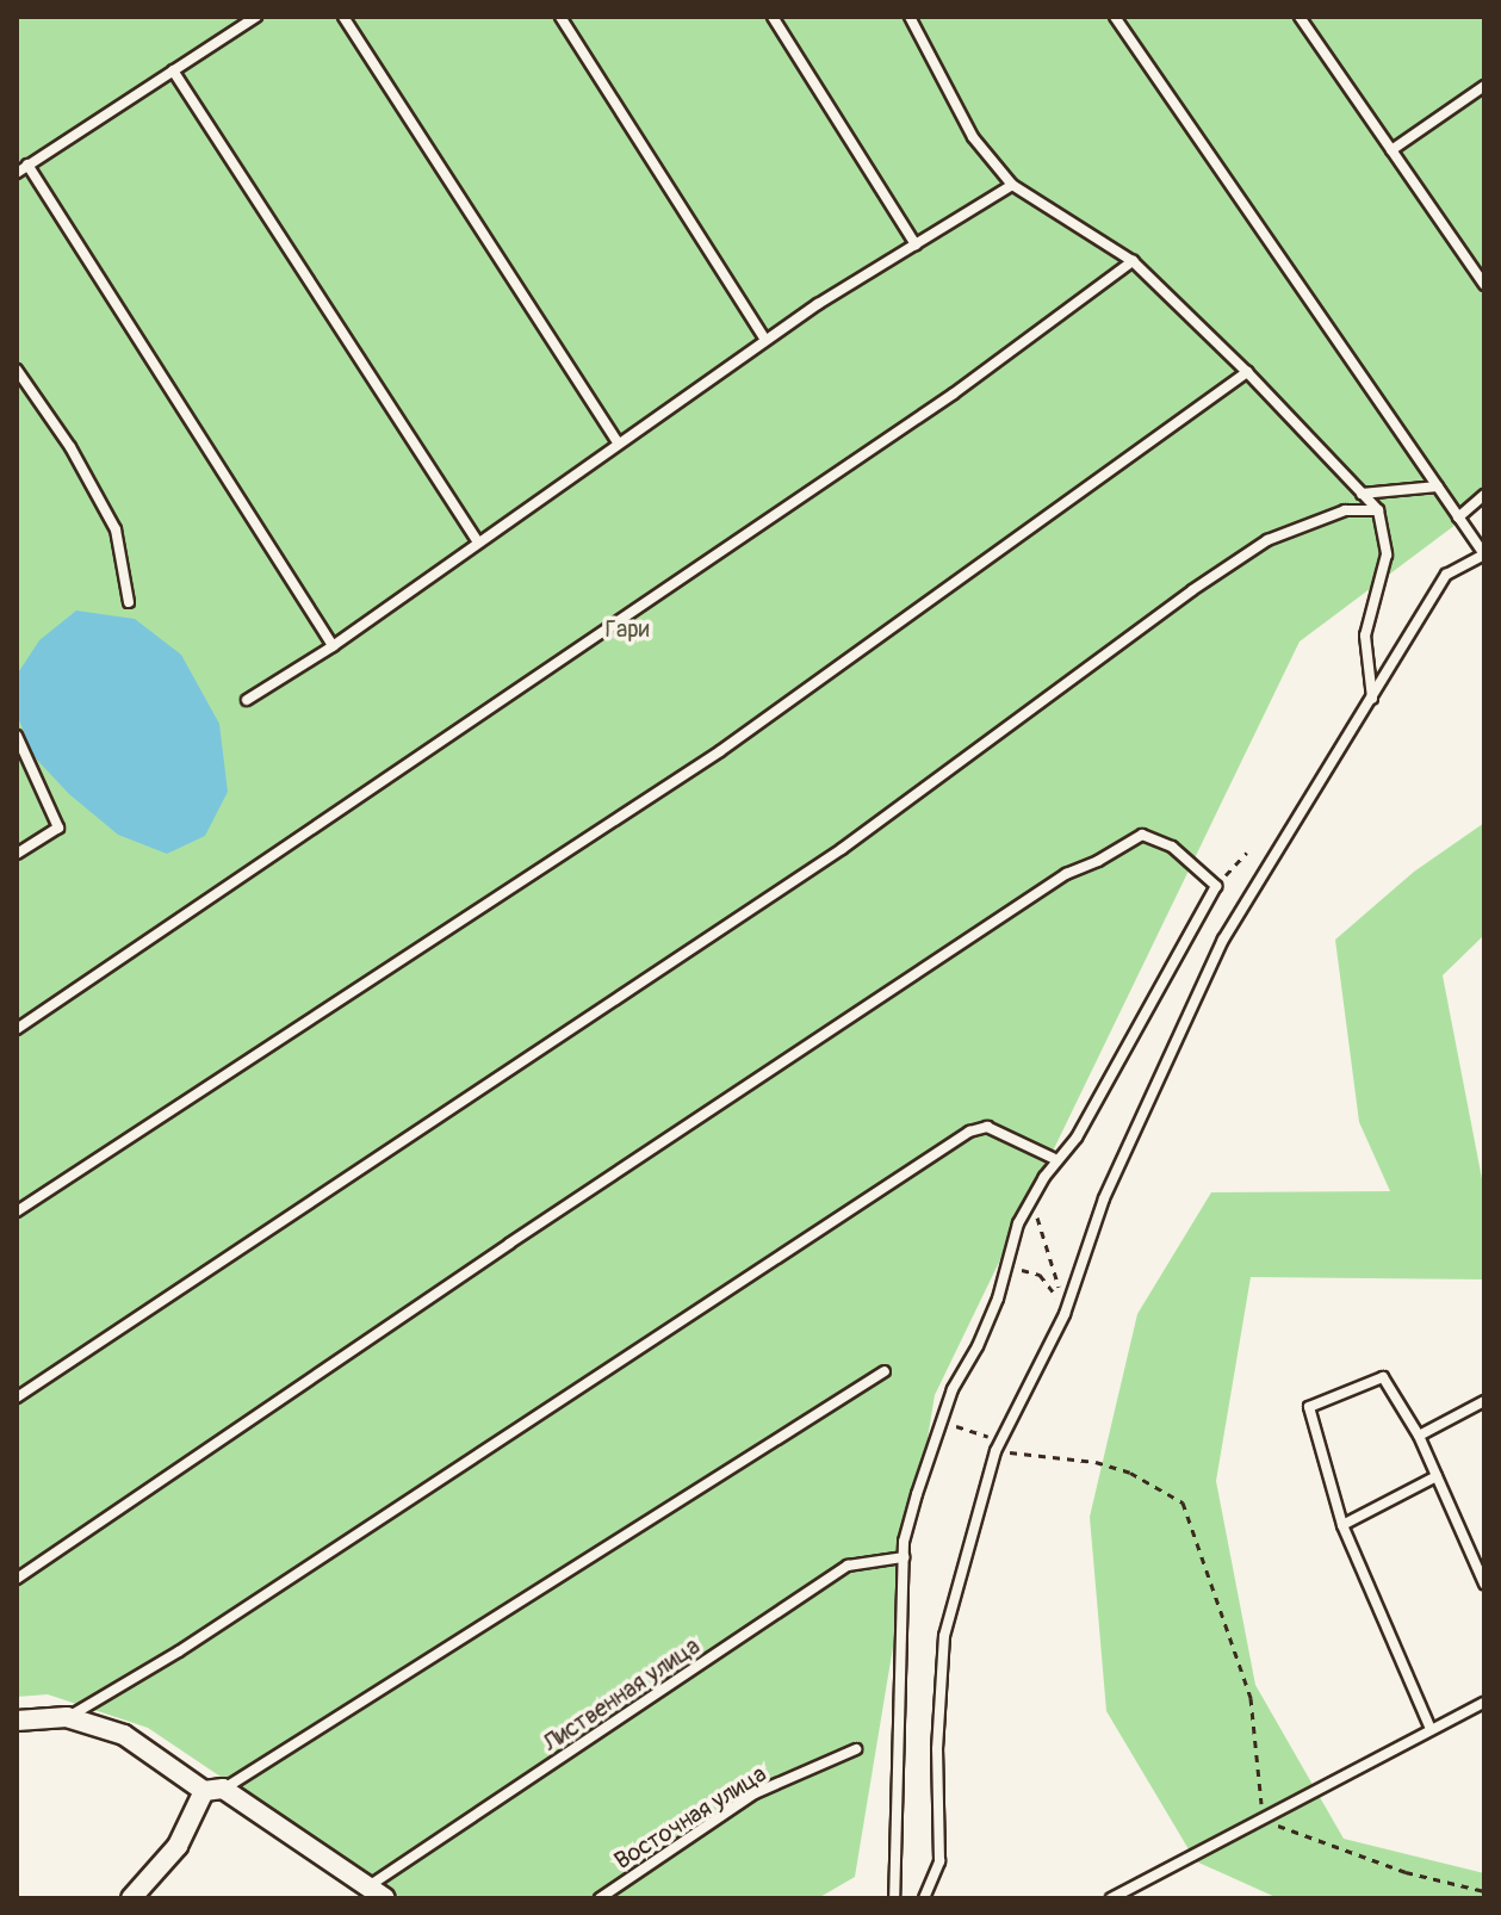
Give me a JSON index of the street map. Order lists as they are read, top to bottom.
{
  "streets": {
    "lane": ["Лиственная улица", "Восточная улица"]
  },
  "parks": ["Гари"]
}
